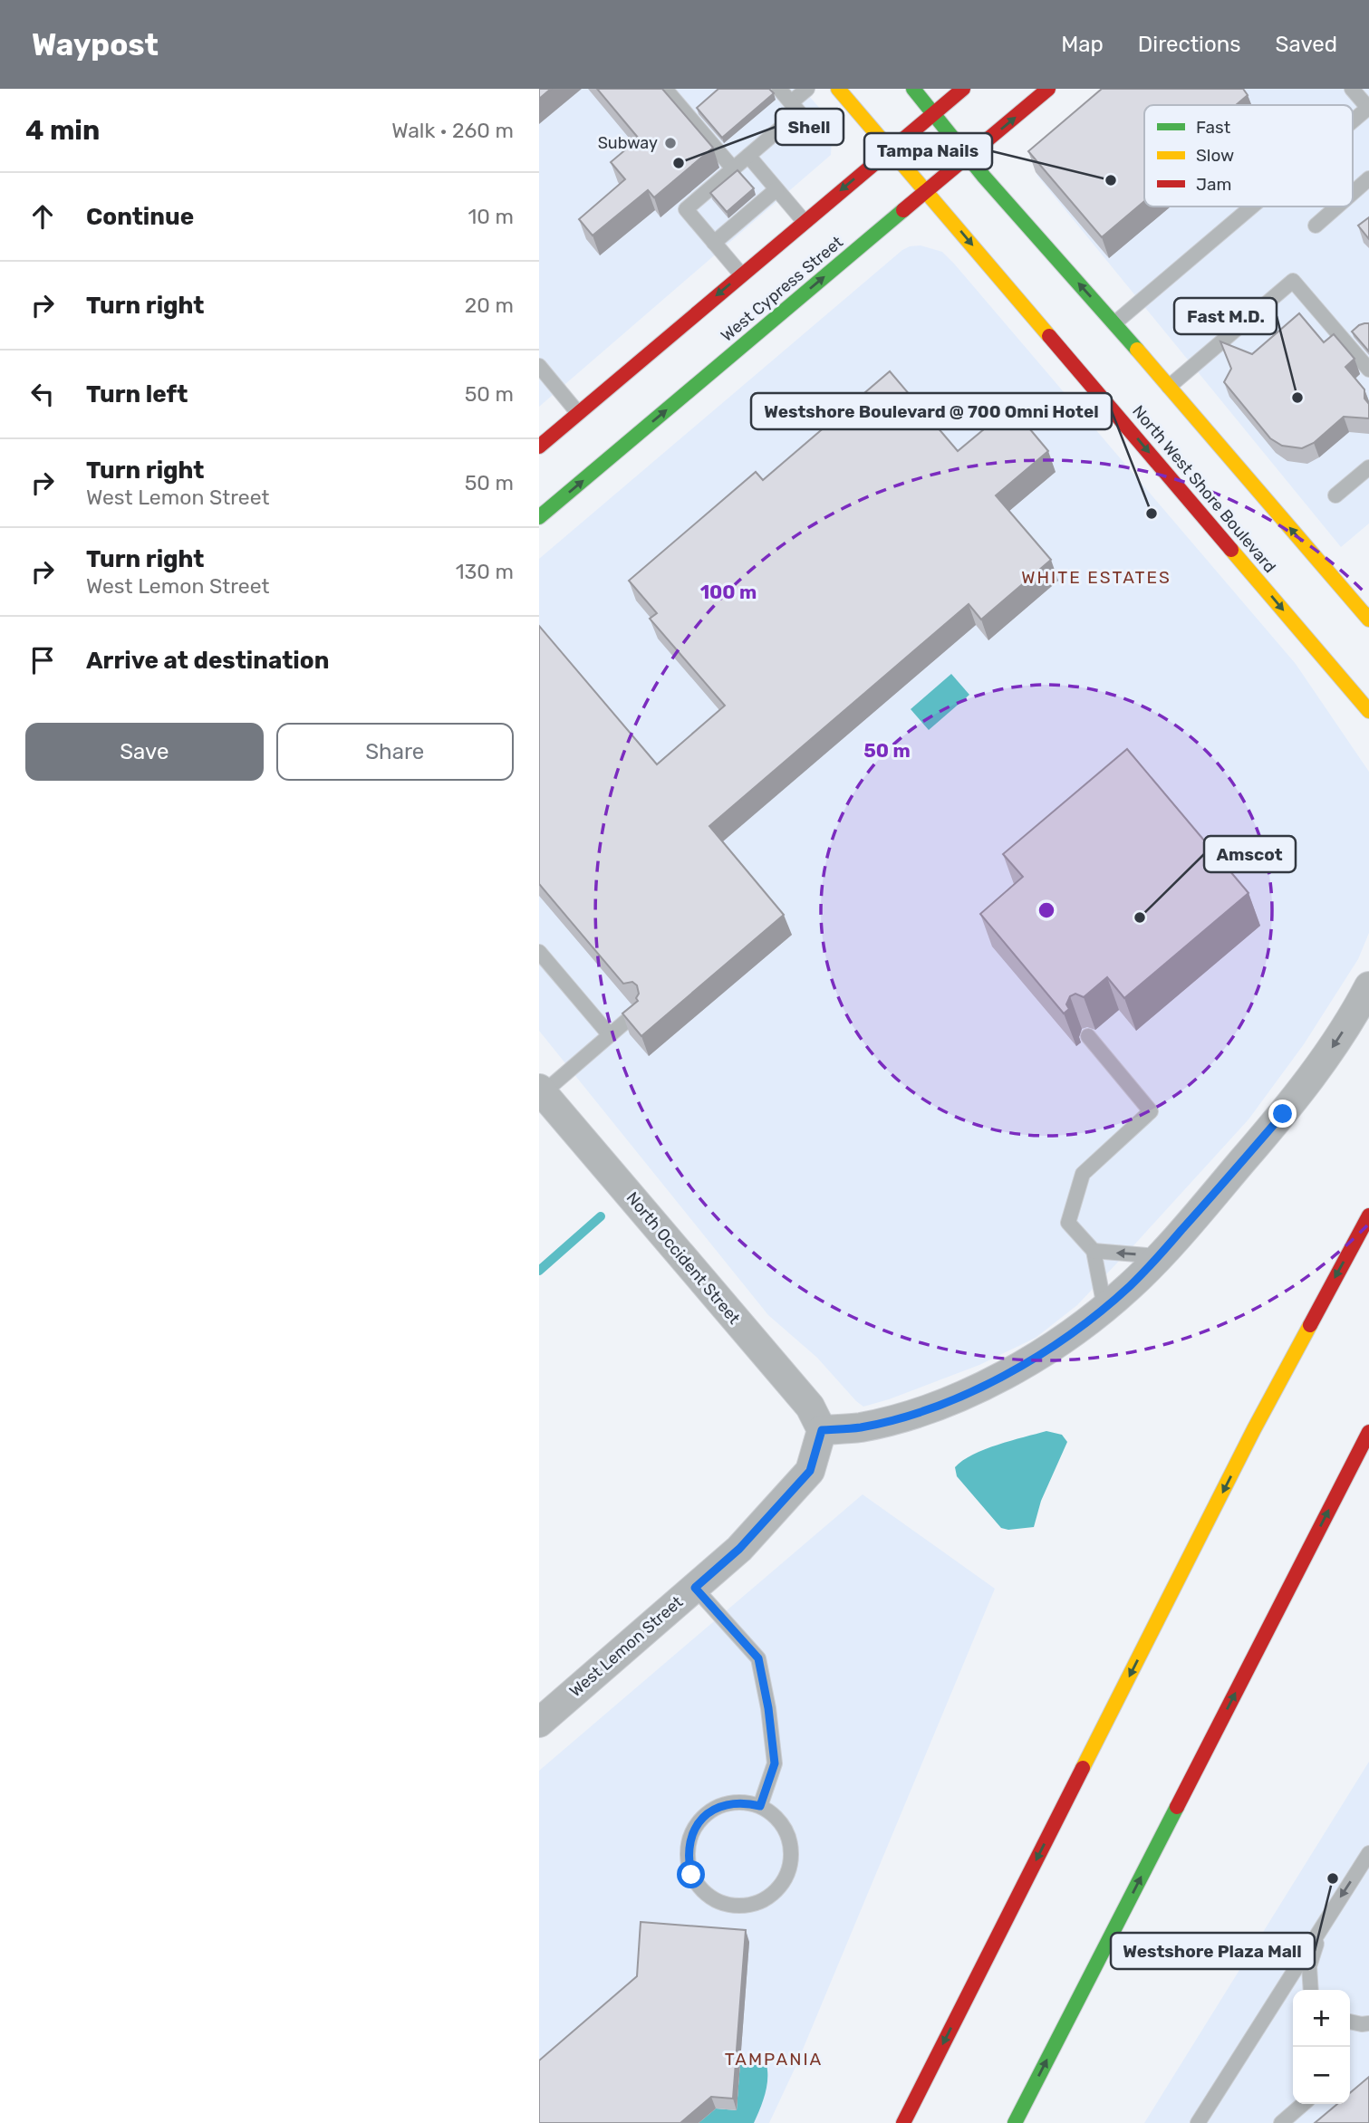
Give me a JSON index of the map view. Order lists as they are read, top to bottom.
{
  "streets": {
    "main road": ["West Cypress Street", "North West Shore Boulevard"],
    "street": ["North Occident Street", "West Lemon Street"]
  },
  "crossings": [
    ["West Cypress Street", "North West Shore Boulevard"],
    ["North Occident Street", "West Lemon Street"]
  ],
  "districts": ["WHITE ESTATES", "TAMPANIA"],
  "places": [
    "Subway",
    "Shell",
    "Tampa Nails",
    "Fast M.D.",
    "Westshore Boulevard @ 700 Omni Hotel",
    "Amscot",
    "Westshore Plaza Mall"
  ],
  "legend": ["Fast", "Slow", "Jam"],
  "page": {
    "header": "Waypost",
    "nav": ["Map", "Directions", "Saved"],
    "heading": ["4 min", "Walk · 260 m"],
    "list": [
      ["Continue", "10 m"],
      ["Turn right", "20 m"],
      ["Turn left", "50 m"],
      ["Turn right", "West Lemon Street", "50 m"],
      ["Turn right", "West Lemon Street", "130 m"],
      "Arrive at destination"
    ],
    "buttons": ["Save", "Share"],
    "map_buttons": ["+", "−"]
  },
  "rings": ["100 m", "50 m"]
}
